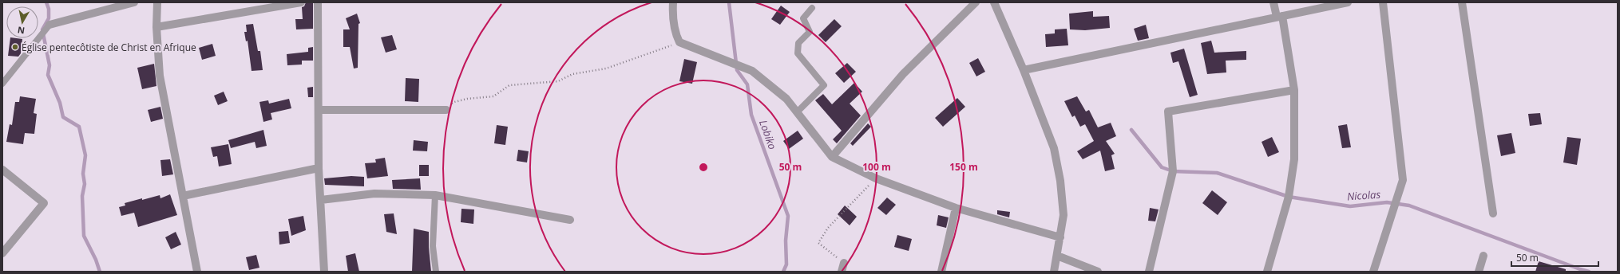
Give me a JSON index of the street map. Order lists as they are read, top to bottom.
{
  "water": ["Lobiko", "Nicolas"],
  "places": ["Église pentecôtiste de Christ en Afrique"],
  "scale_bar": "50 m",
  "north": "bottom",
  "rings": ["50 m", "100 m", "150 m"]
}
